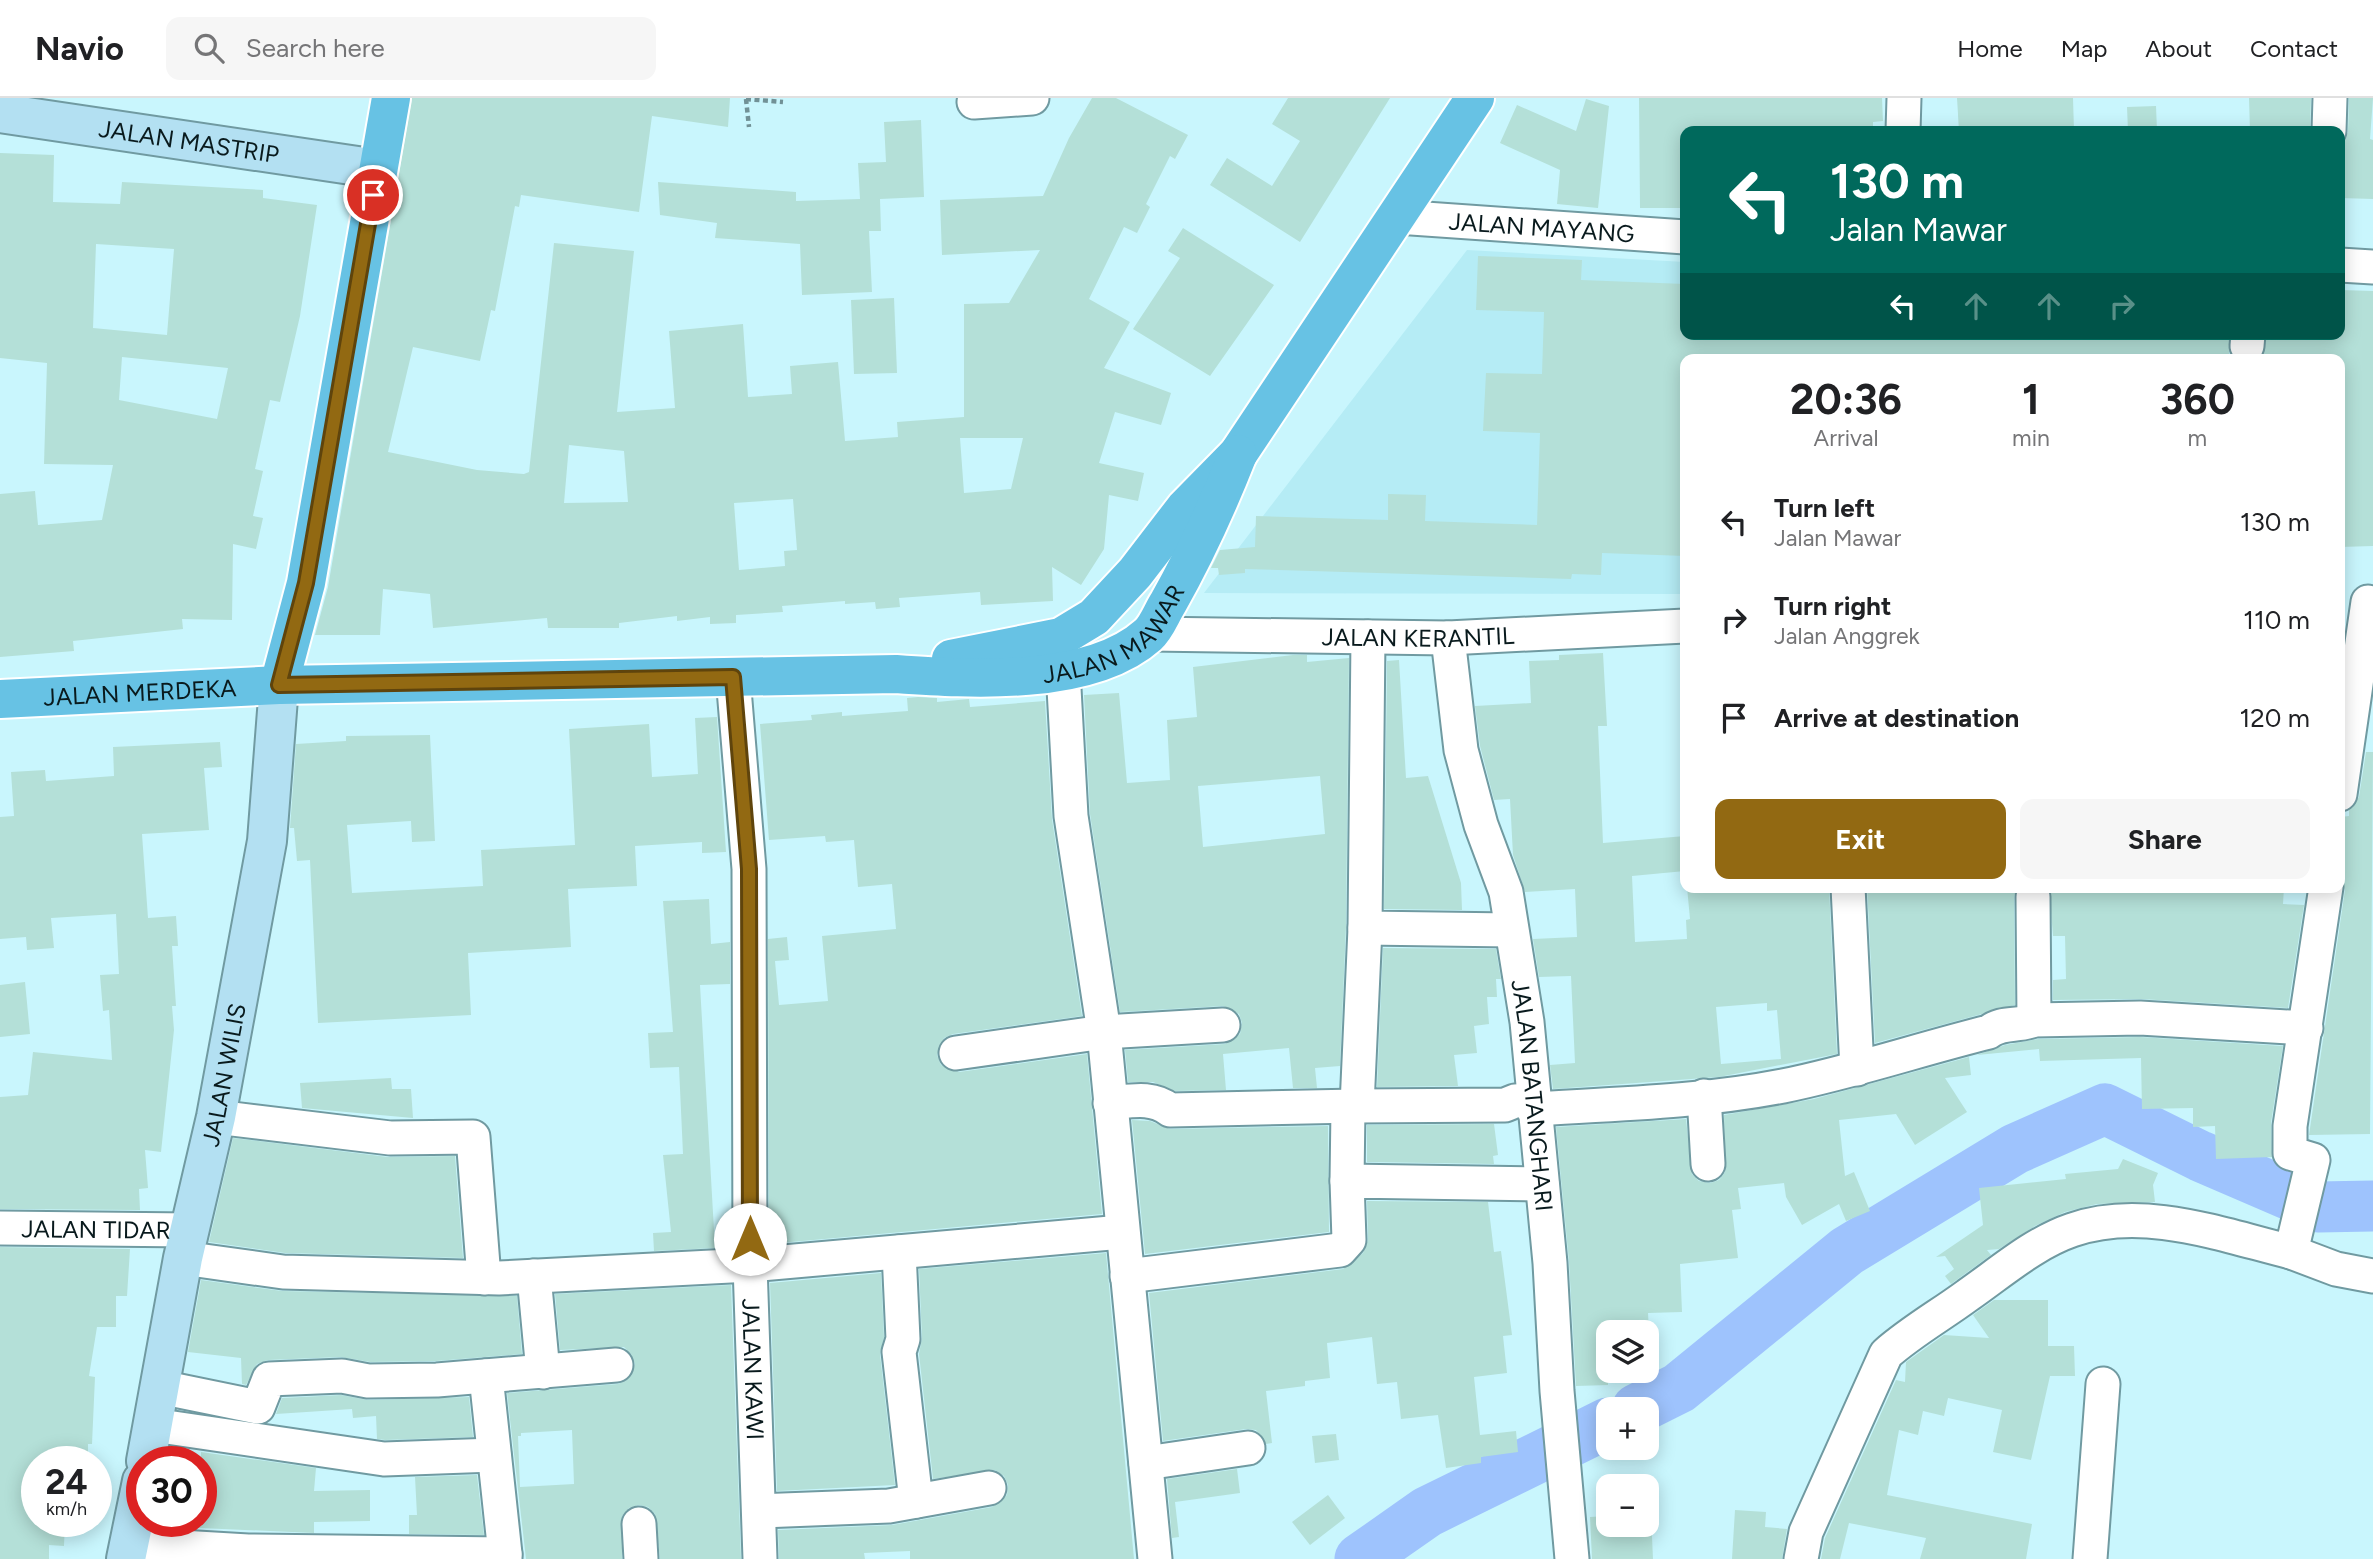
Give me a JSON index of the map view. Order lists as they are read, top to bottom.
{
  "streets": {
    "main road": [
      "JALAN MASTRIP",
      "JALAN MAWAR",
      "JALAN MERDEKA",
      "JALAN WILIS"
    ],
    "street": [
      "JALAN MAYANG",
      "JALAN KERANTIL",
      "JALAN BATANGHARI",
      "JALAN TIDAR",
      "JALAN KAWI"
    ]
  },
  "crossings": [
    ["JALAN MAYANG", "JALAN MAWAR"],
    ["JALAN MAWAR", "JALAN KERANTIL"],
    ["JALAN MAWAR", "JALAN MERDEKA"],
    ["JALAN MAWAR", "JALAN WILIS"],
    ["JALAN MAWAR", "JALAN KAWI"],
    ["JALAN KERANTIL", "JALAN BATANGHARI"],
    ["JALAN MERDEKA", "JALAN WILIS"],
    ["JALAN WILIS", "JALAN TIDAR"],
    ["JALAN TIDAR", "JALAN KAWI"]
  ],
  "page": {
    "header": "Navio",
    "search": "Search here",
    "nav": [
      "Home",
      "Map",
      "About",
      "Contact"
    ],
    "turn": ["130 m", "Jalan Mawar"],
    "eta": [
      "20:36",
      "Arrival",
      "1",
      "min",
      "360",
      "m"
    ],
    "list": [
      {
        "name": "Turn left",
        "note": "Jalan Mawar",
        "value": "130 m"
      },
      {
        "name": "Turn right",
        "note": "Jalan Anggrek",
        "value": "110 m"
      },
      {
        "name": "Arrive at destination",
        "value": "120 m"
      }
    ],
    "buttons": ["Exit", "Share"],
    "map_buttons": ["+", "−"],
    "speed": "24 km/h",
    "limit": "30"
  }
}
